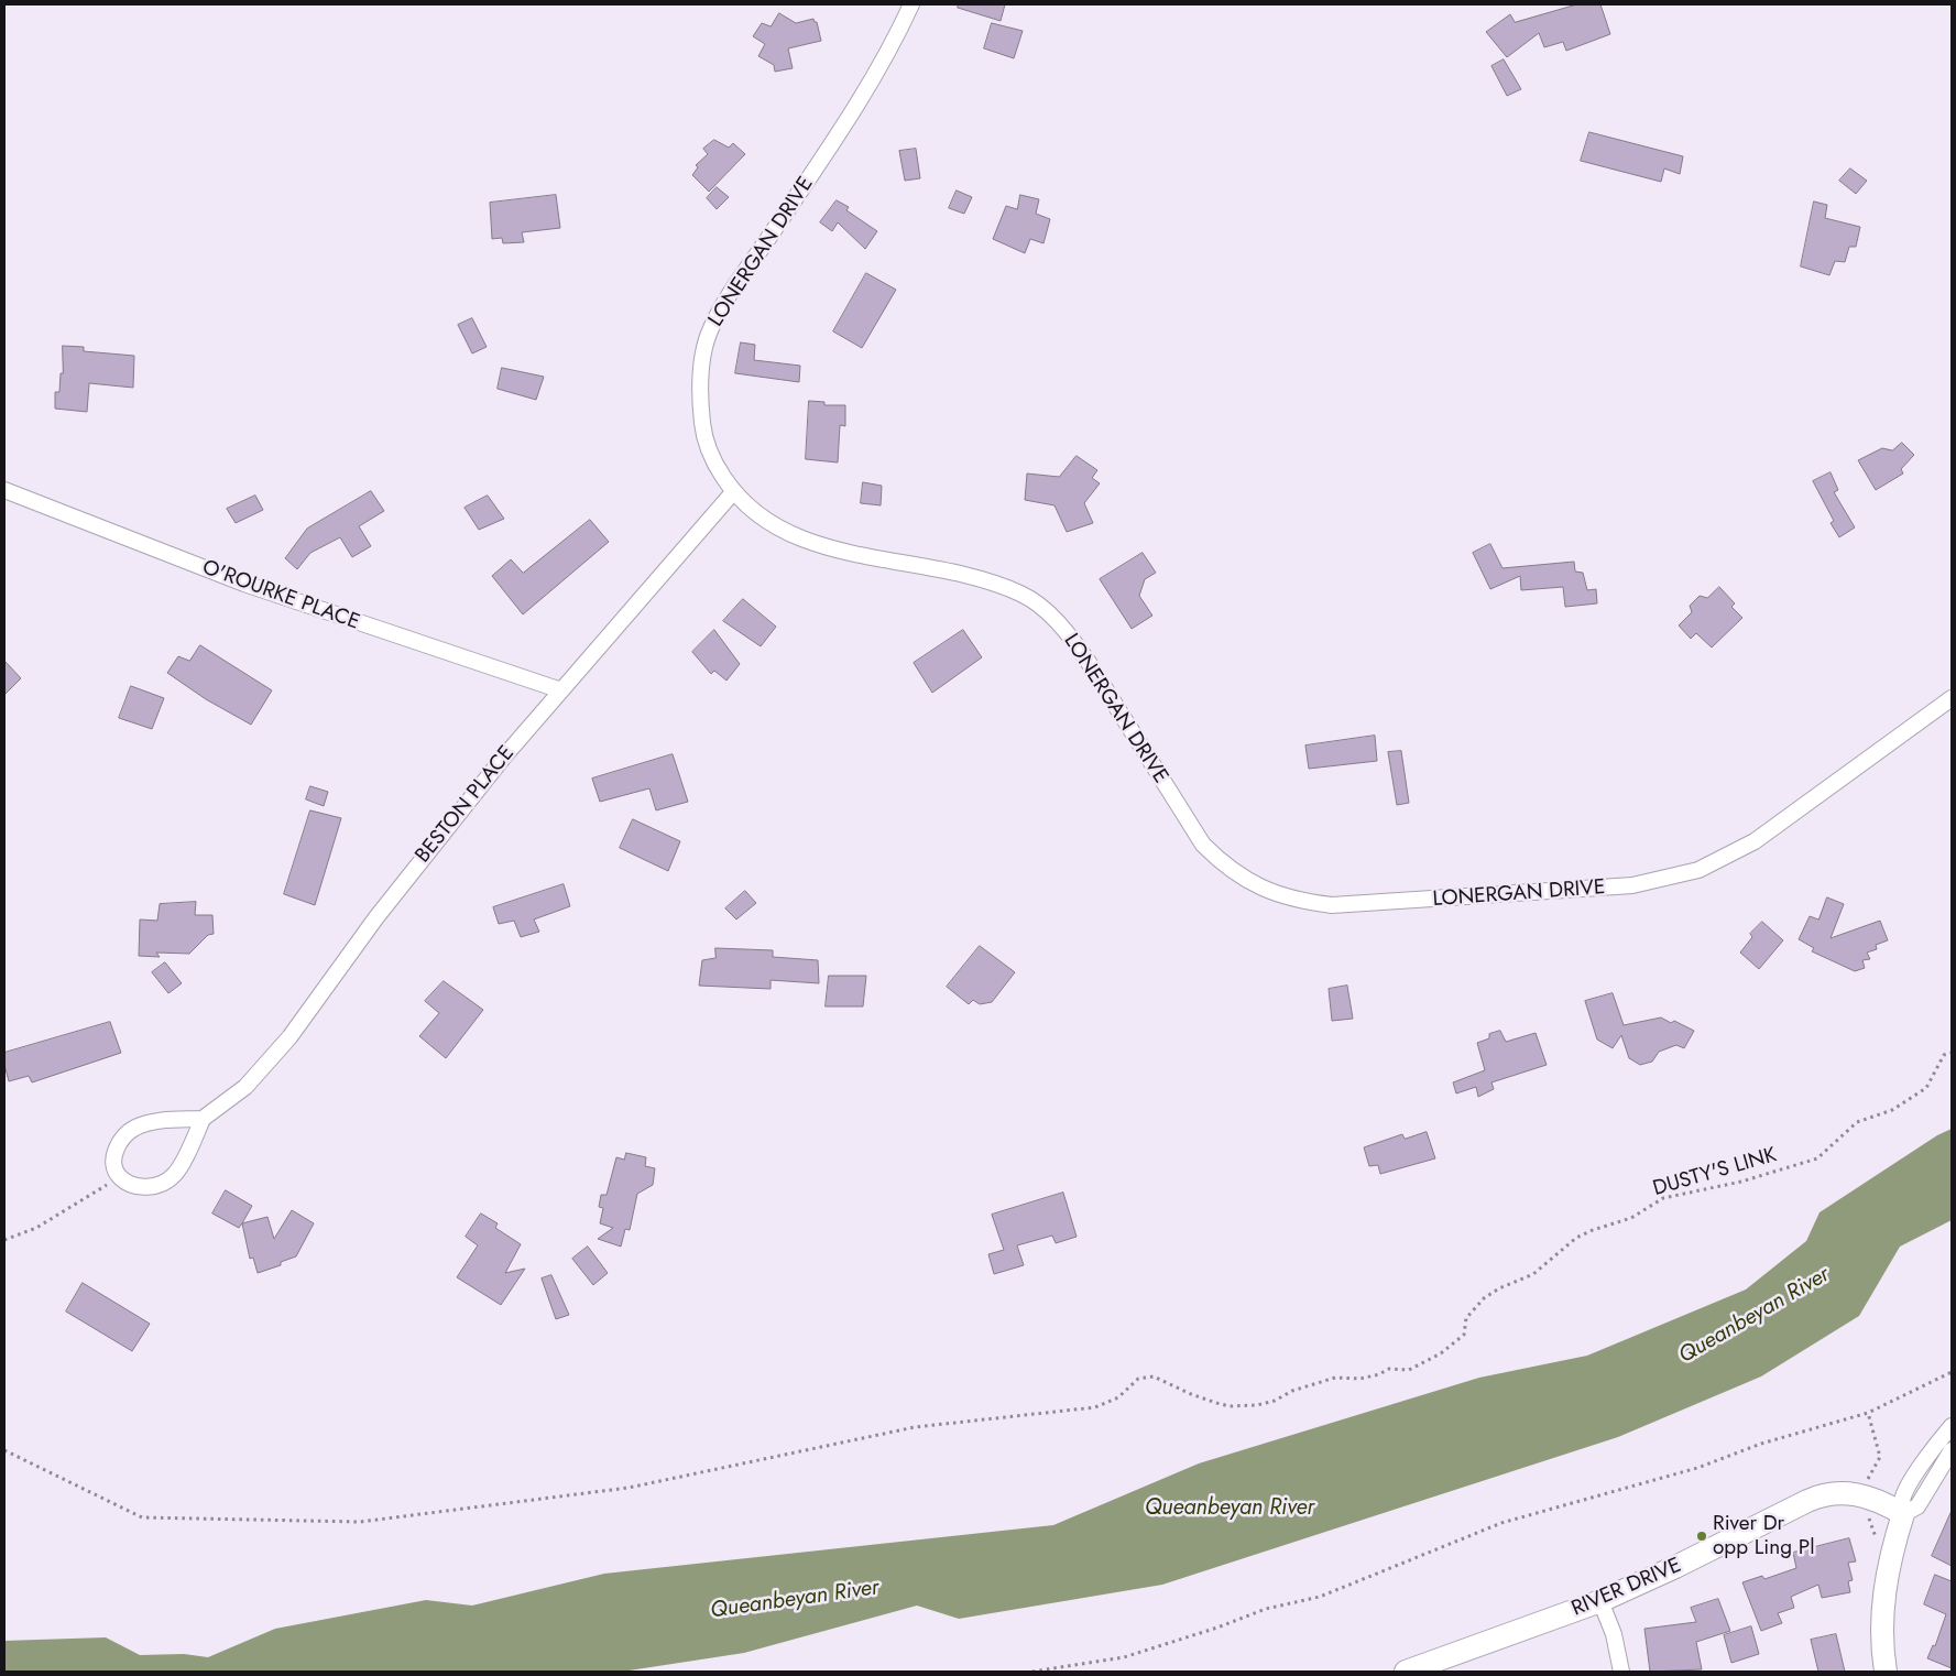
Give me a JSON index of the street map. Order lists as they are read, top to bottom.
{
  "streets": {
    "street": [
      "LONERGAN DRIVE",
      "O'ROURKE PLACE",
      "BESTON PLACE",
      "RIVER DRIVE"
    ],
    "path": ["DUSTY'S LINK"]
  },
  "crossings": [
    ["LONERGAN DRIVE", "BESTON PLACE"],
    ["O'ROURKE PLACE", "BESTON PLACE"]
  ],
  "water": ["Queanbeyan River"],
  "places": ["River Dr opp Ling Pl"]
}
